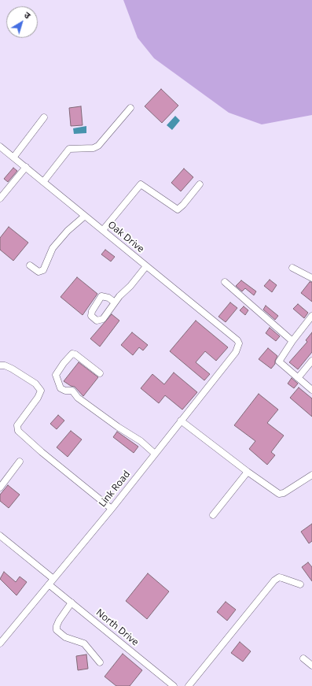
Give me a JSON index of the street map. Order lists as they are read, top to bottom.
{
  "streets": {
    "street": ["Oak Drive", "Link Road", "North Drive"]
  },
  "crossings": [
    ["Oak Drive", "Link Road"],
    ["Link Road", "North Drive"]
  ],
  "north": "top right"
}
